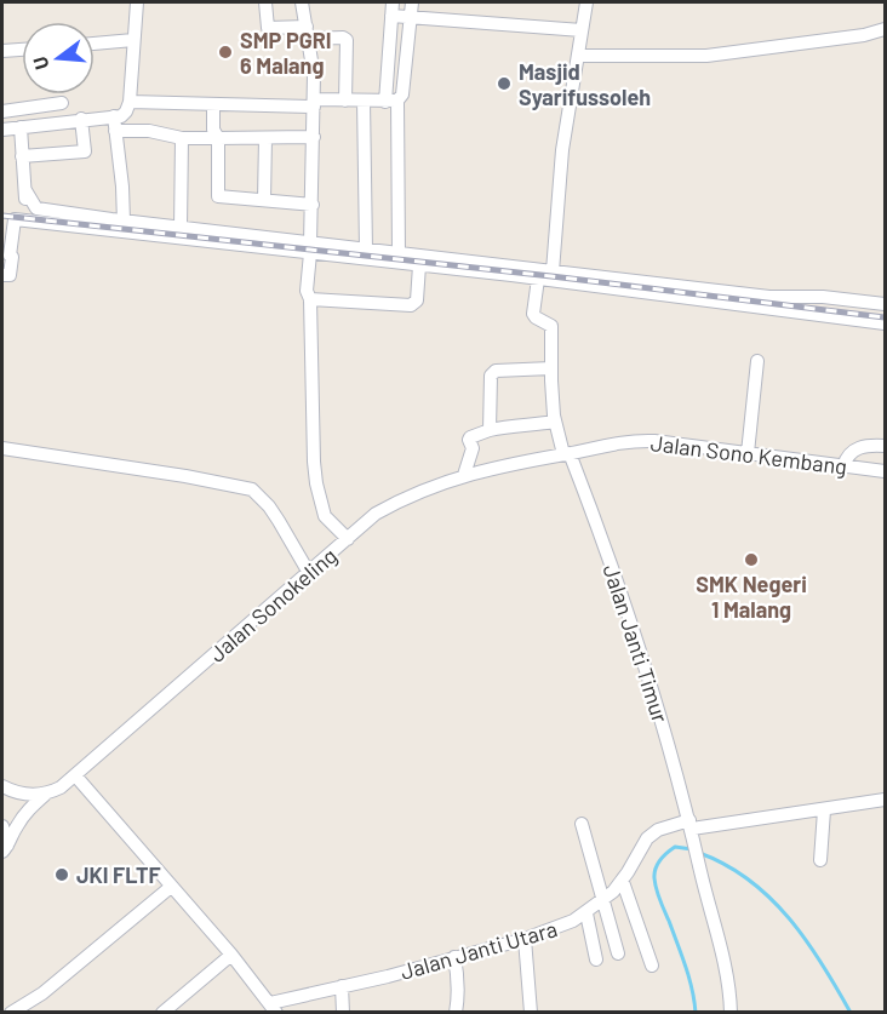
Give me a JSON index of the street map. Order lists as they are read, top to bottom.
{
  "streets": {
    "street": [
      "Jalan Sono Kembang",
      "Jalan Sonokeling",
      "Jalan Janti Timur",
      "Jalan Janti Utara"
    ]
  },
  "crossings": [
    ["Jalan Sono Kembang", "Jalan Sonokeling"],
    ["Jalan Sono Kembang", "Jalan Janti Timur"],
    ["Jalan Sonokeling", "Jalan Janti Timur"],
    ["Jalan Janti Timur", "Jalan Janti Utara"]
  ],
  "places": [
    "SMP PGRI 6 Malang",
    "Masjid Syarifussoleh",
    "SMK Negeri 1 Malang",
    "JKI FLTF"
  ],
  "north": "left"
}
